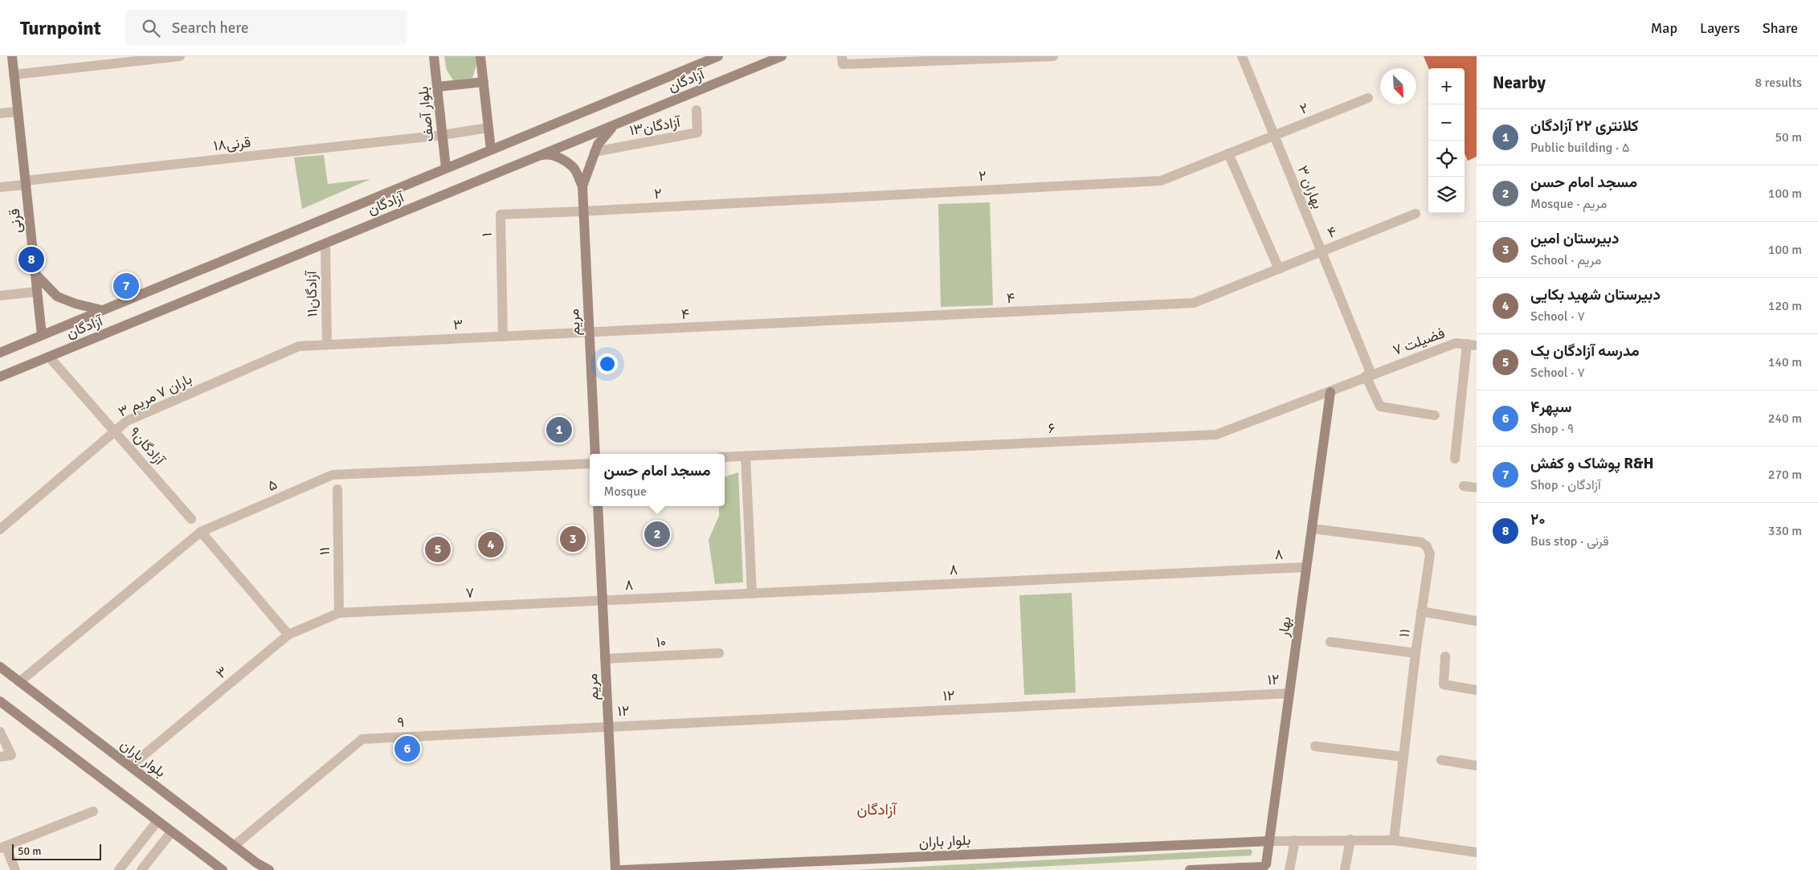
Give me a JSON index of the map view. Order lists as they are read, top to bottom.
{
  "streets": {
    "street": [
      "آزادگان",
      "۲",
      "بلوار آصف",
      "آزادگان۱۳",
      "قرنی۱۸",
      "بهاران ۳",
      "قرنی",
      "۴",
      "۱",
      "آزادگان۱۱",
      "مریم",
      "۳",
      "فضیلت ۷",
      "باران ۷ مریم ۳",
      "۶",
      "آزادگان۹",
      "۵",
      "۱۱",
      "۸",
      "۷",
      "بهار",
      "۱۰",
      "۱۲",
      "۹",
      "بلوار باران"
    ]
  },
  "crossings": [
    ["آزادگان", "بلوار آصف"],
    ["آزادگان", "قرنی"],
    ["آزادگان", "آزادگان۱۱"],
    ["آزادگان", "آزادگان۹"],
    ["۲", "بهاران ۳"],
    ["۲", "۱"],
    ["۲", "مریم"],
    ["بلوار آصف", "قرنی۱۸"],
    ["قرنی۱۸", "قرنی"],
    ["بهاران ۳", "۴"],
    ["بهاران ۳", "فضیلت ۷"],
    ["بهاران ۳", "۶"],
    ["۴", "مریم"],
    ["۴", "۳"],
    ["۱", "مریم"],
    ["۱", "۳"],
    ["آزادگان۱۱", "۳"],
    ["آزادگان۱۱", "باران ۷ مریم ۳"],
    ["مریم", "۳"],
    ["مریم", "۸"],
    ["مریم", "۷"],
    ["مریم", "۱۰"],
    ["مریم", "۱۲"],
    ["مریم", "۹"],
    ["۳", "باران ۷ مریم ۳"],
    ["۳", "۱۱"],
    ["۳", "۷"],
    ["۳", "بلوار باران"],
    ["فضیلت ۷", "۶"],
    ["باران ۷ مریم ۳", "آزادگان۹"],
    ["۶", "بهار"],
    ["۵", "بلوار باران"],
    ["۱۱", "۷"],
    ["۱۱", "بهار"],
    ["۸", "۷"],
    ["۸", "بهار"],
    ["بهار", "۱۲"],
    ["بهار", "بلوار باران"],
    ["۱۲", "۹"],
    ["۹", "بلوار باران"]
  ],
  "districts": ["آزادگان"],
  "scale_bar": "50 m",
  "north": "bottom right",
  "page": {
    "header": "Turnpoint",
    "search": "Search here",
    "nav": ["Map", "Layers", "Share"],
    "heading": ["Nearby", "8 results"],
    "map_buttons": ["+", "−"],
    "list": [
      {
        "mark": "1",
        "name": "کلانتری ۲۲ آزادگان",
        "note": "Public building · ۵",
        "value": "50 m"
      },
      {
        "mark": "2",
        "name": "مسجد امام حسن",
        "note": "Mosque · مریم",
        "value": "100 m"
      },
      {
        "mark": "3",
        "name": "دبیرستان امین",
        "note": "School · مریم",
        "value": "100 m"
      },
      {
        "mark": "4",
        "name": "دبیرستان شهید بکایی",
        "note": "School · ۷",
        "value": "120 m"
      },
      {
        "mark": "5",
        "name": "مدرسه آزادگان یک",
        "note": "School · ۷",
        "value": "140 m"
      },
      {
        "mark": "6",
        "name": "سپهر۴",
        "note": "Shop · ۹",
        "value": "240 m"
      },
      {
        "mark": "7",
        "name": "پوشاک و کفش R&H",
        "note": "Shop · آزادگان",
        "value": "270 m"
      },
      {
        "mark": "8",
        "name": "۲۰",
        "note": "Bus stop · قرنی",
        "value": "330 m"
      }
    ],
    "pins": [
      "8",
      "7",
      "1",
      "2",
      "3",
      "4",
      "5",
      "6"
    ],
    "popup": ["مسجد امام حسن", "Mosque"],
    "scale": "50 m"
  }
}
